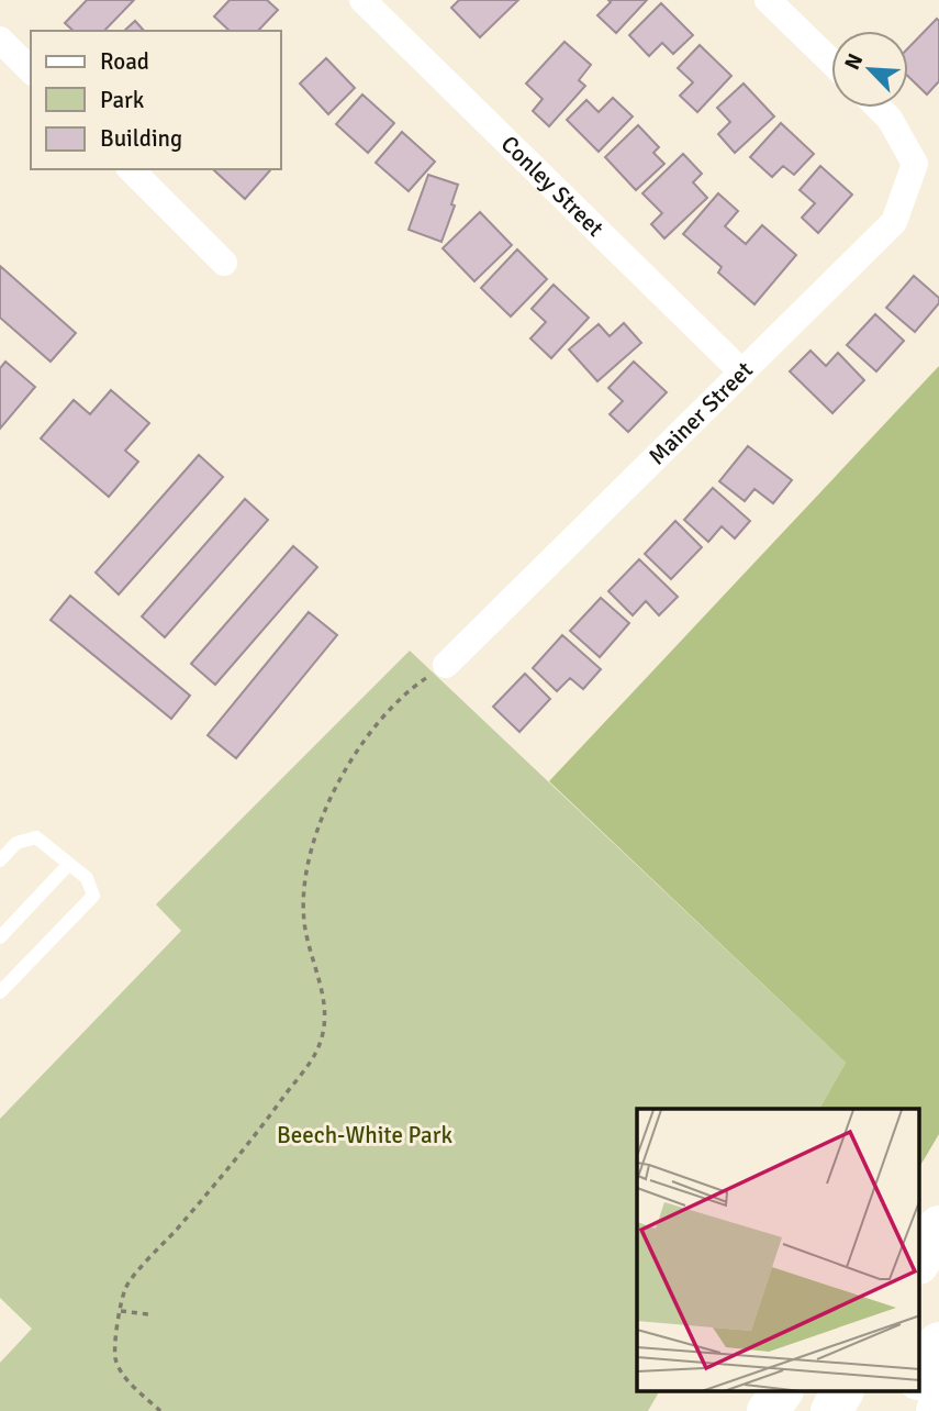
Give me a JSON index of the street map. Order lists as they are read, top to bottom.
{
  "streets": {
    "street": ["Conley Street", "Mainer Street"]
  },
  "crossings": [
    ["Conley Street", "Mainer Street"]
  ],
  "parks": ["Beech-White Park"],
  "legend": ["Road", "Park", "Building"],
  "north": "top left"
}
